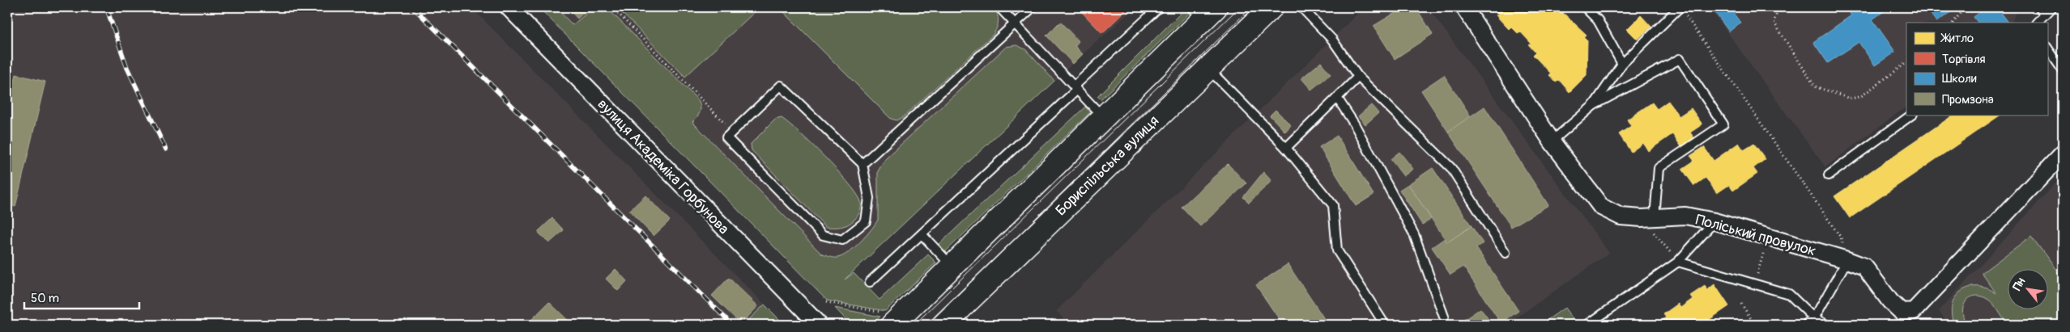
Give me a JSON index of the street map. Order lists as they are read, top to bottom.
{
  "streets": {
    "main road": ["Бориспільська вулиця"],
    "street": ["вулиця Академіка Горбунова", "Поліський провулок"]
  },
  "legend": [
    "Житло",
    "Торгівля",
    "Школи",
    "Промзона"
  ],
  "scale_bar": "50 m",
  "north": "top left"
}
